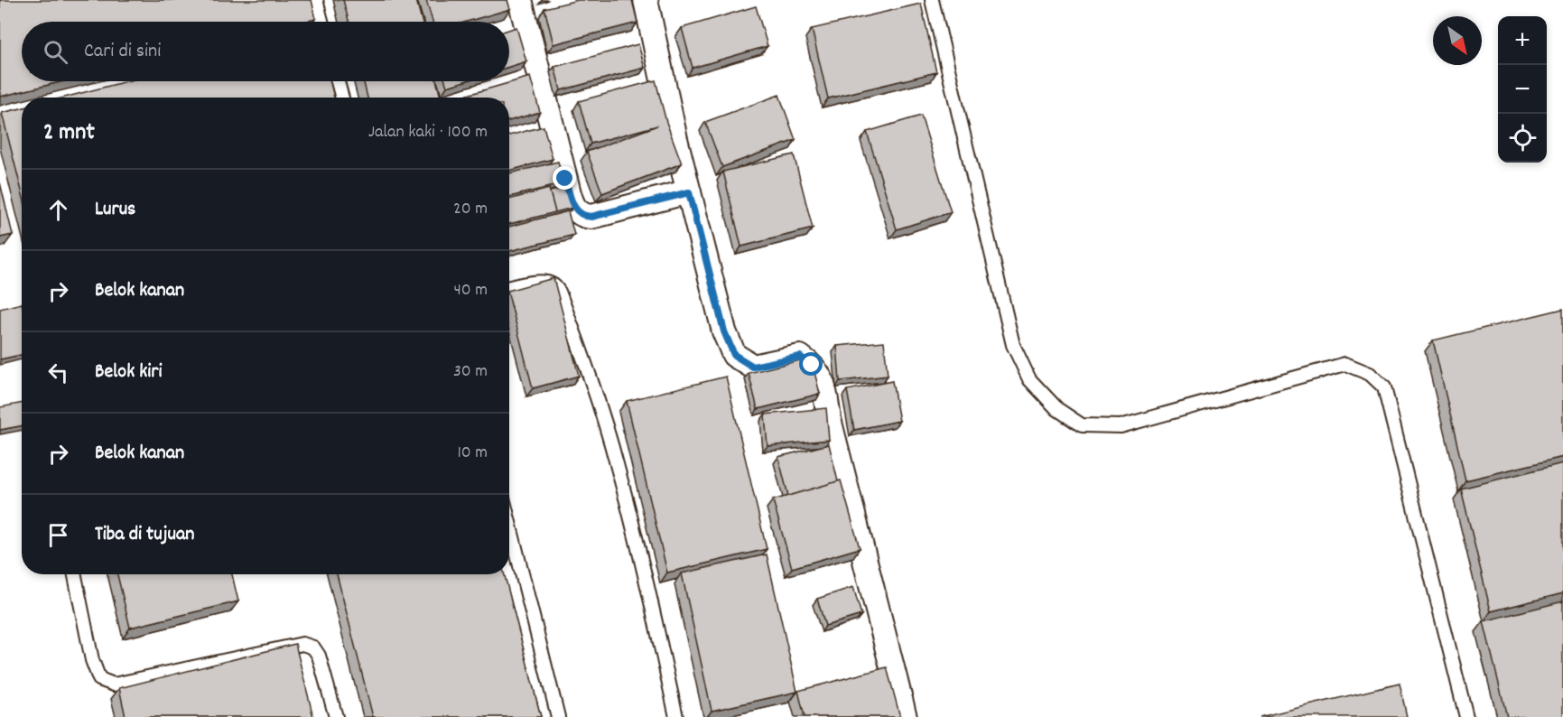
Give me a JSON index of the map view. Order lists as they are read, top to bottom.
{
  "north": "bottom right",
  "page": {
    "map_buttons": ["+", "−"],
    "search": "Cari di sini",
    "heading": ["2 mnt", "Jalan kaki · 100 m"],
    "list": [
      ["Lurus", "20 m"],
      ["Belok kanan", "40 m"],
      ["Belok kiri", "30 m"],
      ["Belok kanan", "10 m"],
      "Tiba di tujuan"
    ]
  }
}
